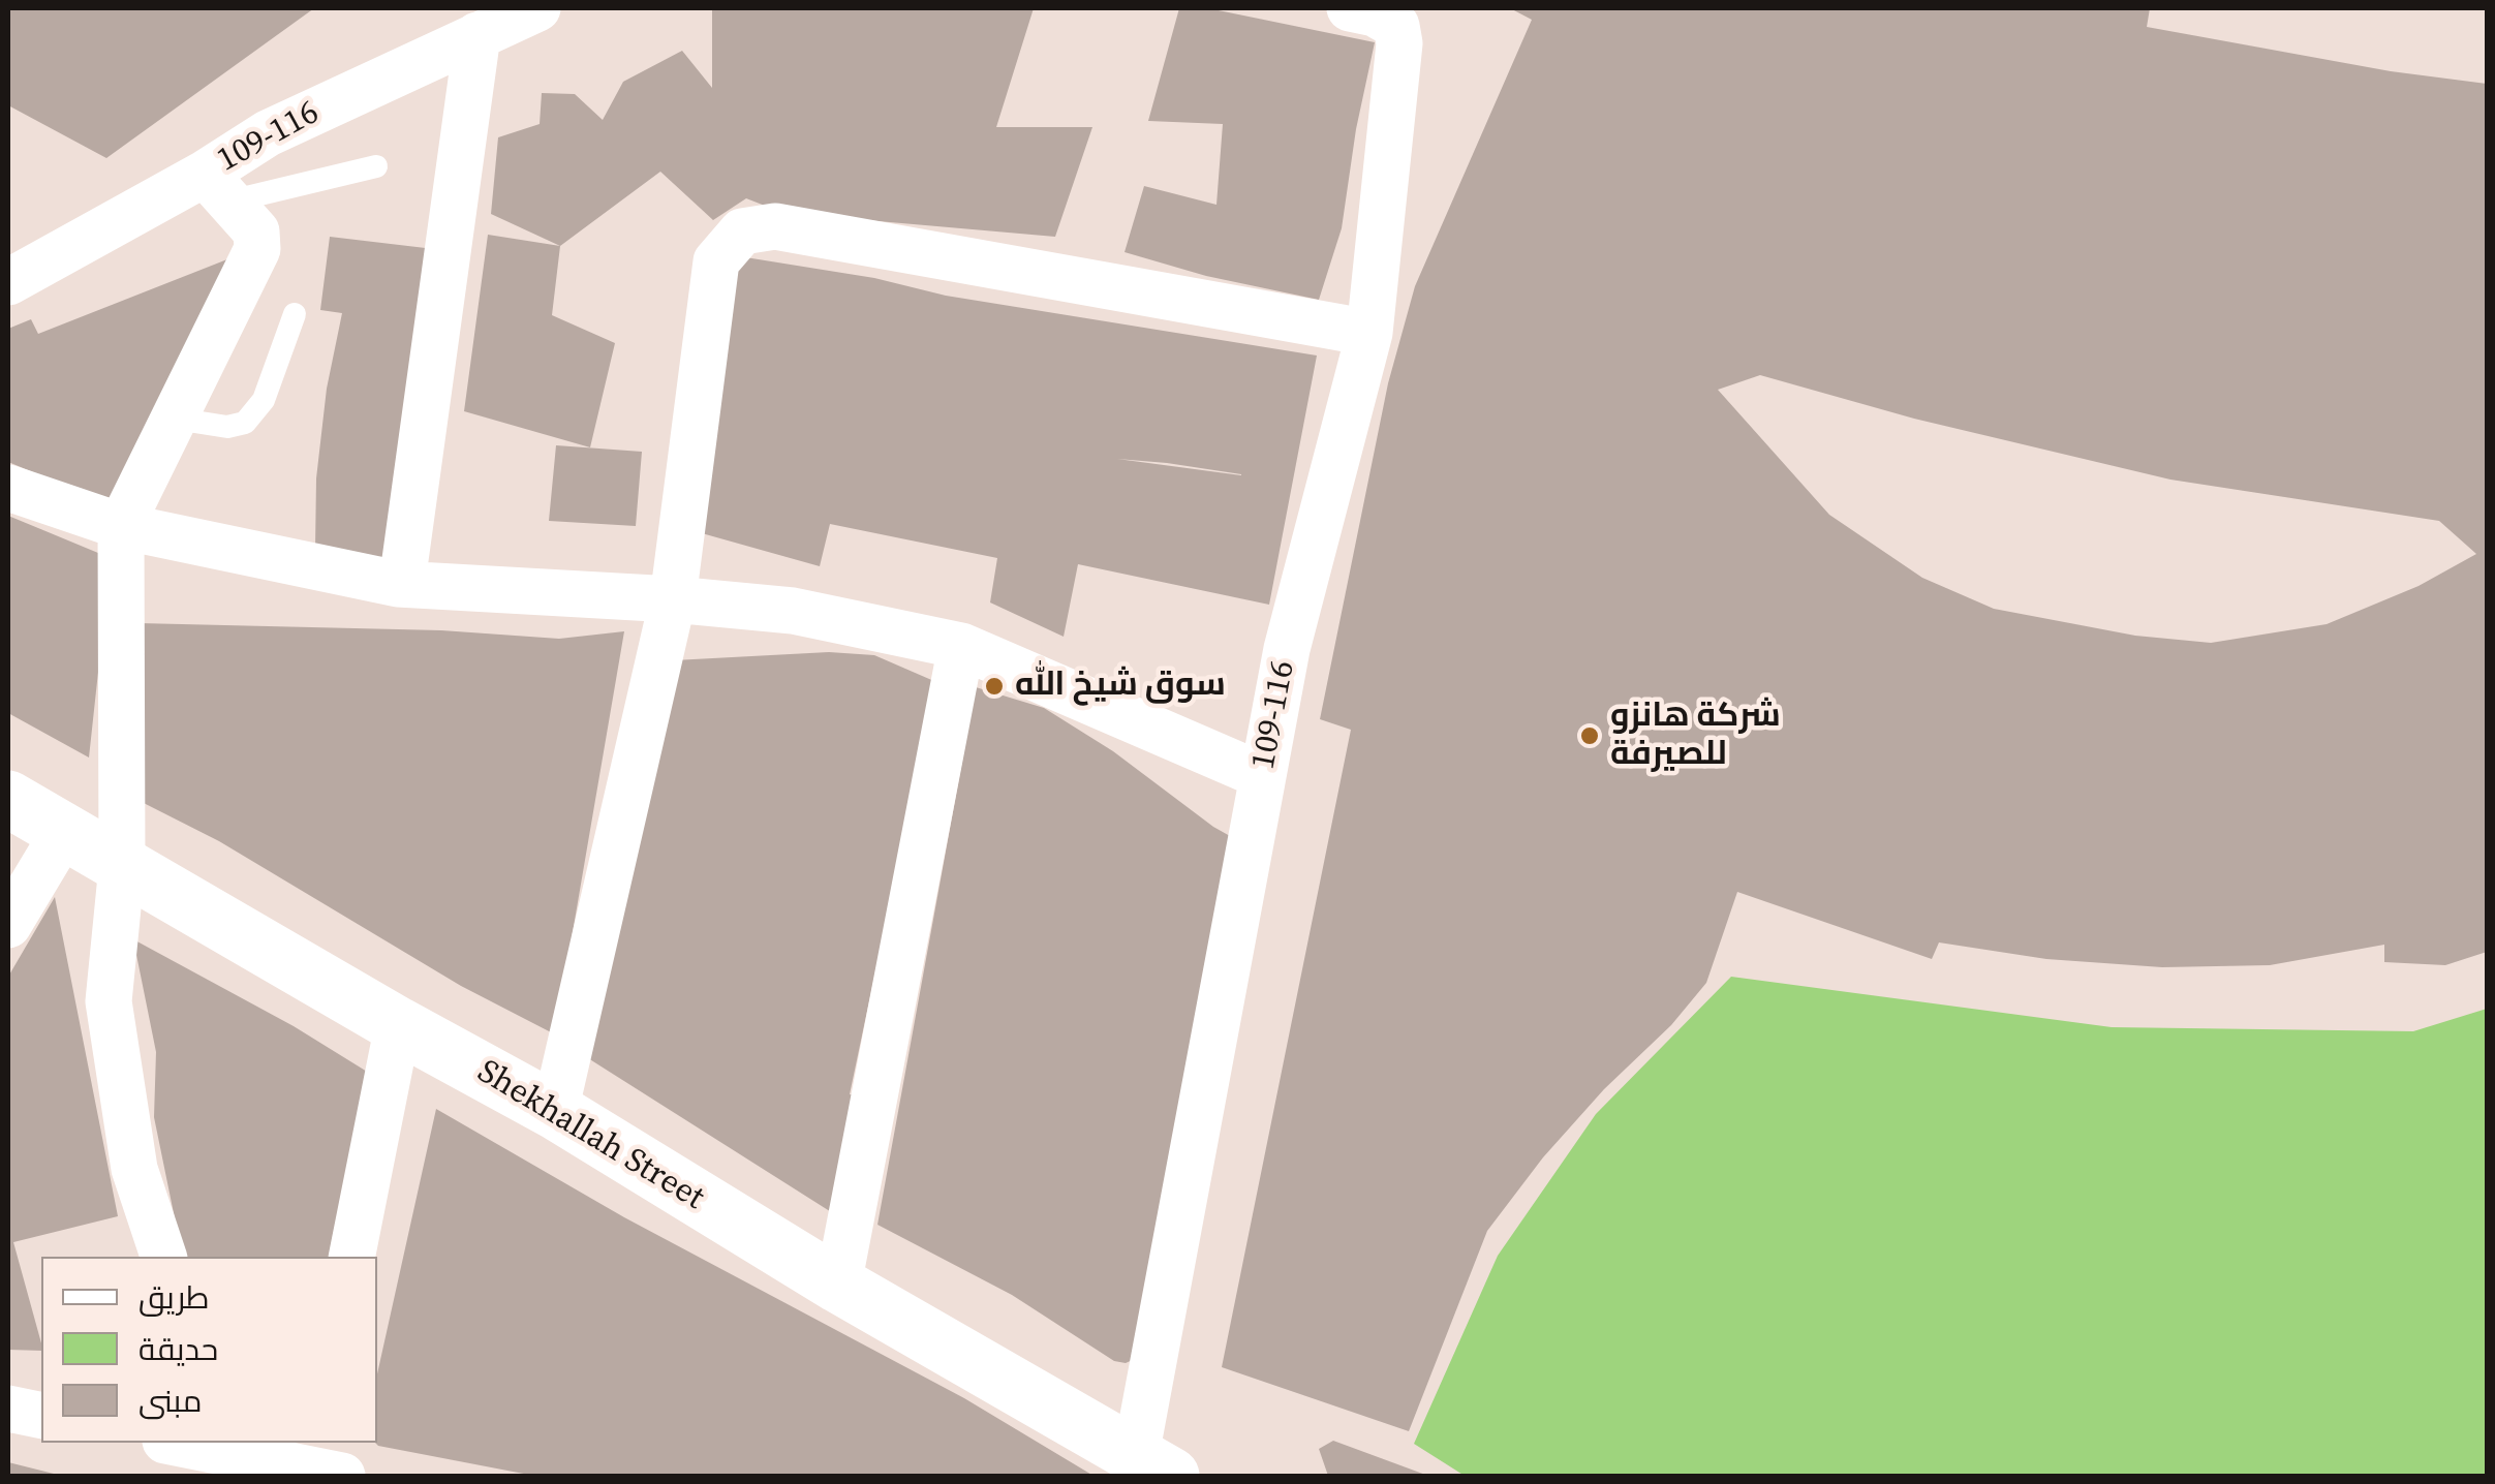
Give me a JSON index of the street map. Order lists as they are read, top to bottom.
{
  "streets": {
    "street": ["109-116", "Shekhallah Street"]
  },
  "crossings": [
    ["109-116", "Shekhallah Street"]
  ],
  "places": ["سوق شيخ الله", "شركة هانزو للصيرفة"],
  "legend": ["طريق", "حديقة", "مبنى"]
}
